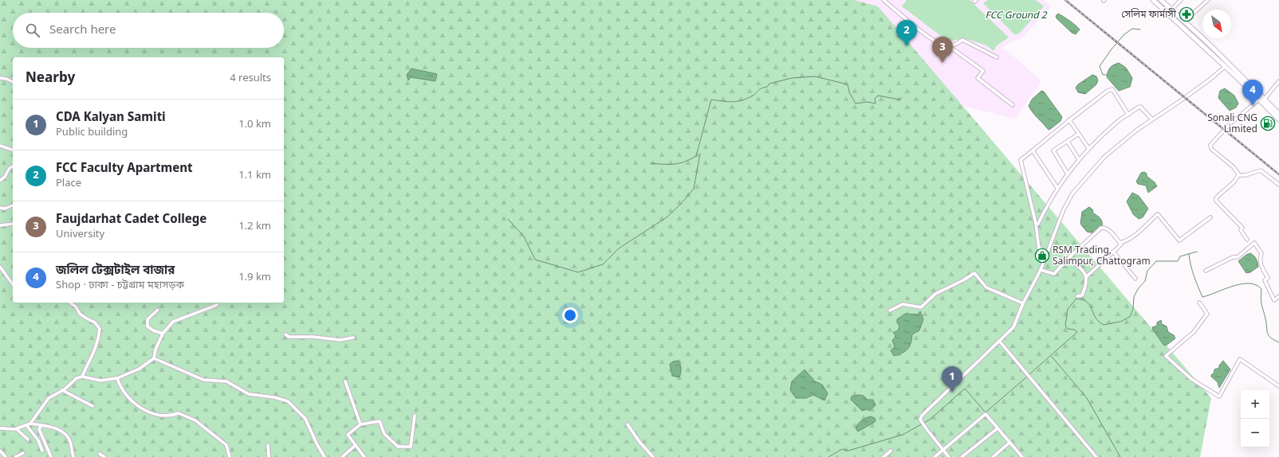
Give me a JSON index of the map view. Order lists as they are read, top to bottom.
{
  "parks": ["FCC Ground 2"],
  "places": {
    "pharmacy": ["সেলিম ফার্মাসী"],
    "fuel station": ["Sonali CNG Limited"],
    "shop": ["RSM Trading, Salimpur, Chattogram"]
  },
  "north": "bottom right",
  "page": {
    "search": "Search here",
    "pins": [
      "2",
      "3",
      "4",
      "1"
    ],
    "heading": ["Nearby", "4 results"],
    "list": [
      {
        "mark": "1",
        "name": "CDA Kalyan Samiti",
        "note": "Public building",
        "value": "1.0 km"
      },
      {
        "mark": "2",
        "name": "FCC Faculty Apartment",
        "note": "Place",
        "value": "1.1 km"
      },
      {
        "mark": "3",
        "name": "Faujdarhat Cadet College",
        "note": "University",
        "value": "1.2 km"
      },
      {
        "mark": "4",
        "name": "জলিল টেক্সটাইল বাজার",
        "note": "Shop · ঢাকা - চট্টগ্রাম মহাসড়ক",
        "value": "1.9 km"
      }
    ],
    "map_buttons": ["+", "−"]
  }
}
